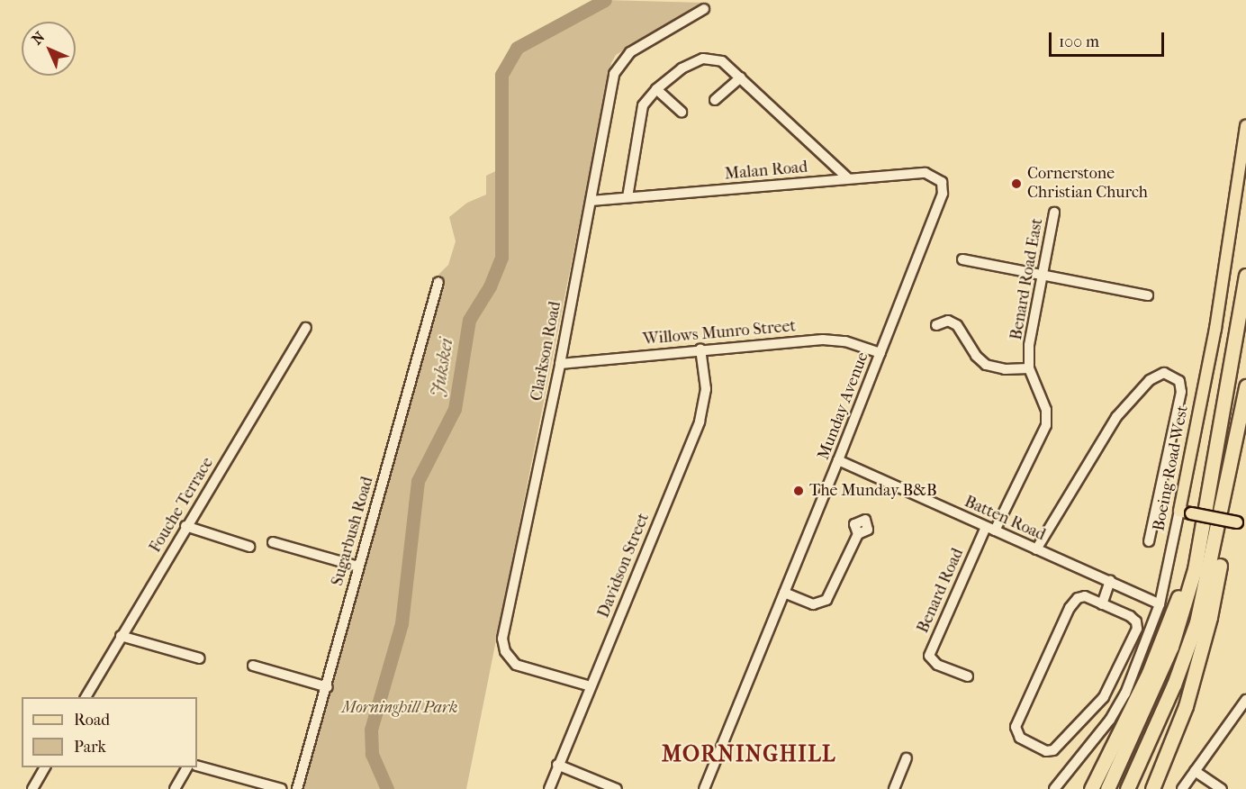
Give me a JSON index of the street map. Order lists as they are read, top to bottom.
{
  "streets": {
    "main road": ["Boeing Road West"],
    "street": [
      "Malan Road",
      "Benard Road East",
      "Willows Munro Street",
      "Clarkson Road",
      "Munday Avenue",
      "Fouche Terrace",
      "Batten Road",
      "Sugarbush Road",
      "Davidson Street",
      "Benard Road"
    ]
  },
  "crossings": [
    ["Malan Road", "Clarkson Road"],
    ["Malan Road", "Munday Avenue"],
    ["Benard Road East", "Batten Road"],
    ["Benard Road East", "Benard Road"],
    ["Willows Munro Street", "Clarkson Road"],
    ["Willows Munro Street", "Munday Avenue"],
    ["Willows Munro Street", "Davidson Street"],
    ["Clarkson Road", "Davidson Street"],
    ["Munday Avenue", "Batten Road"],
    ["Boeing Road West", "Batten Road"],
    ["Batten Road", "Benard Road"]
  ],
  "districts": ["MORNINGHILL"],
  "water": ["Jukskei"],
  "parks": ["Morninghill Park"],
  "places": ["Cornerstone Christian Church", "The Munday B&B"],
  "legend": ["Road", "Park"],
  "scale_bar": "100 m",
  "north": "top left"
}
